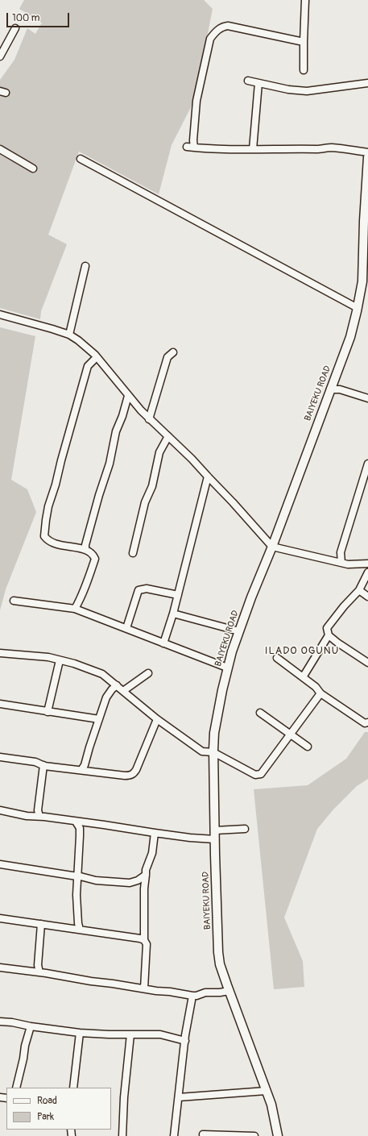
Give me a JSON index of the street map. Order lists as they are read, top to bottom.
{
  "streets": {
    "main road": ["BAIYEKU ROAD"]
  },
  "districts": ["ILADO OGUNU"],
  "legend": ["Road", "Park"],
  "scale_bar": "100 m"
}
